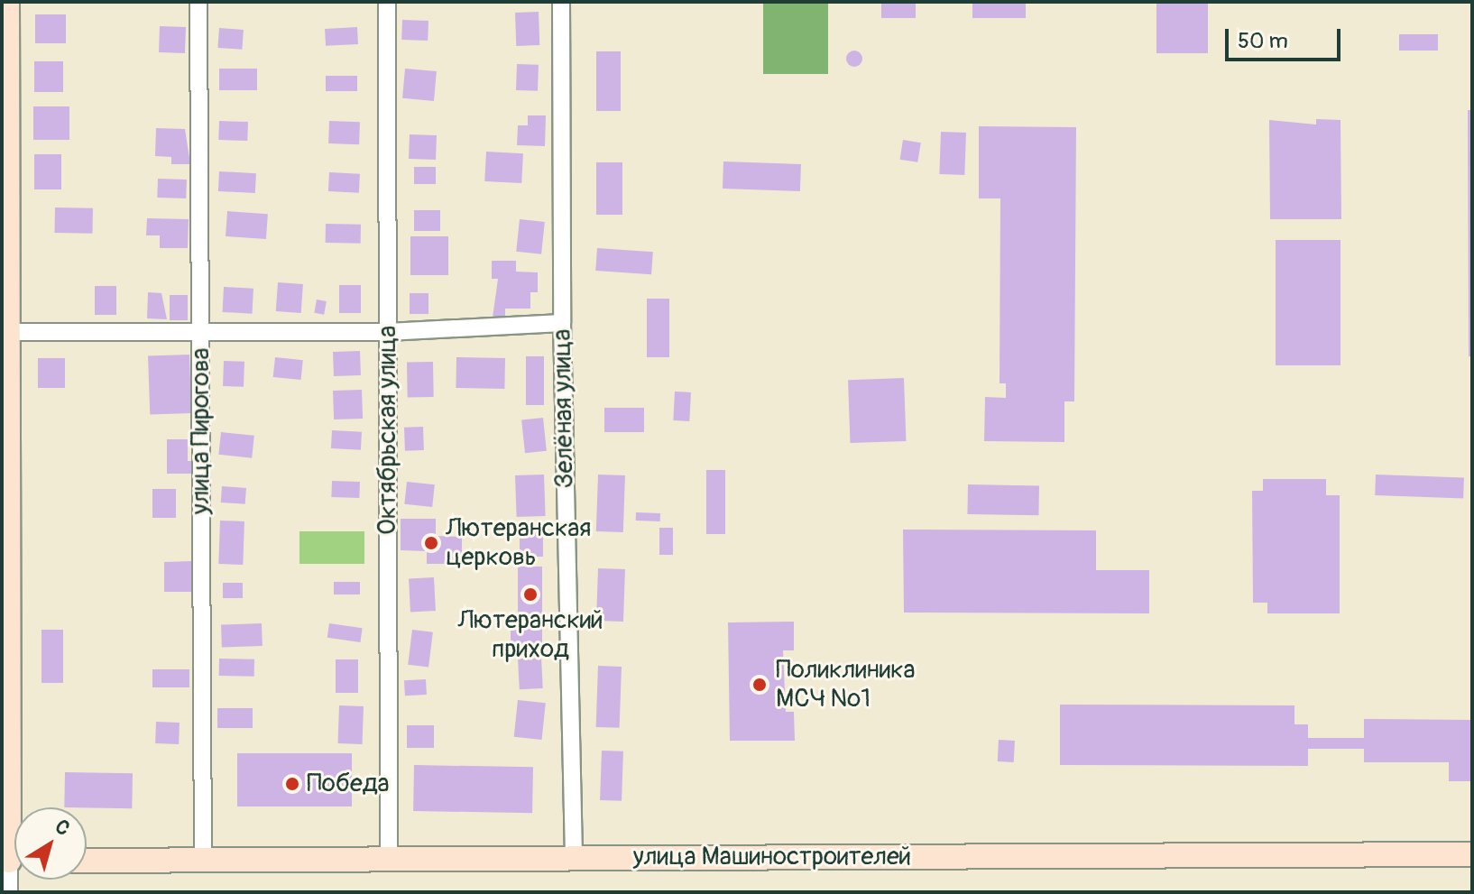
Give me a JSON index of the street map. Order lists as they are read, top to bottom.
{
  "streets": {
    "main road": ["улица Машиностроителей"],
    "street": ["Зелёная улица", "Октябрьская улица", "улица Пирогова"]
  },
  "crossings": [
    ["Зелёная улица", "улица Машиностроителей"],
    ["Октябрьская улица", "улица Машиностроителей"],
    ["улица Пирогова", "улица Машиностроителей"]
  ],
  "places": [
    "Лютеранская церковь",
    "Лютеранский приход",
    "Поликлиника МСЧ №1",
    "Победа"
  ],
  "scale_bar": "50 m",
  "north": "top right"
}
